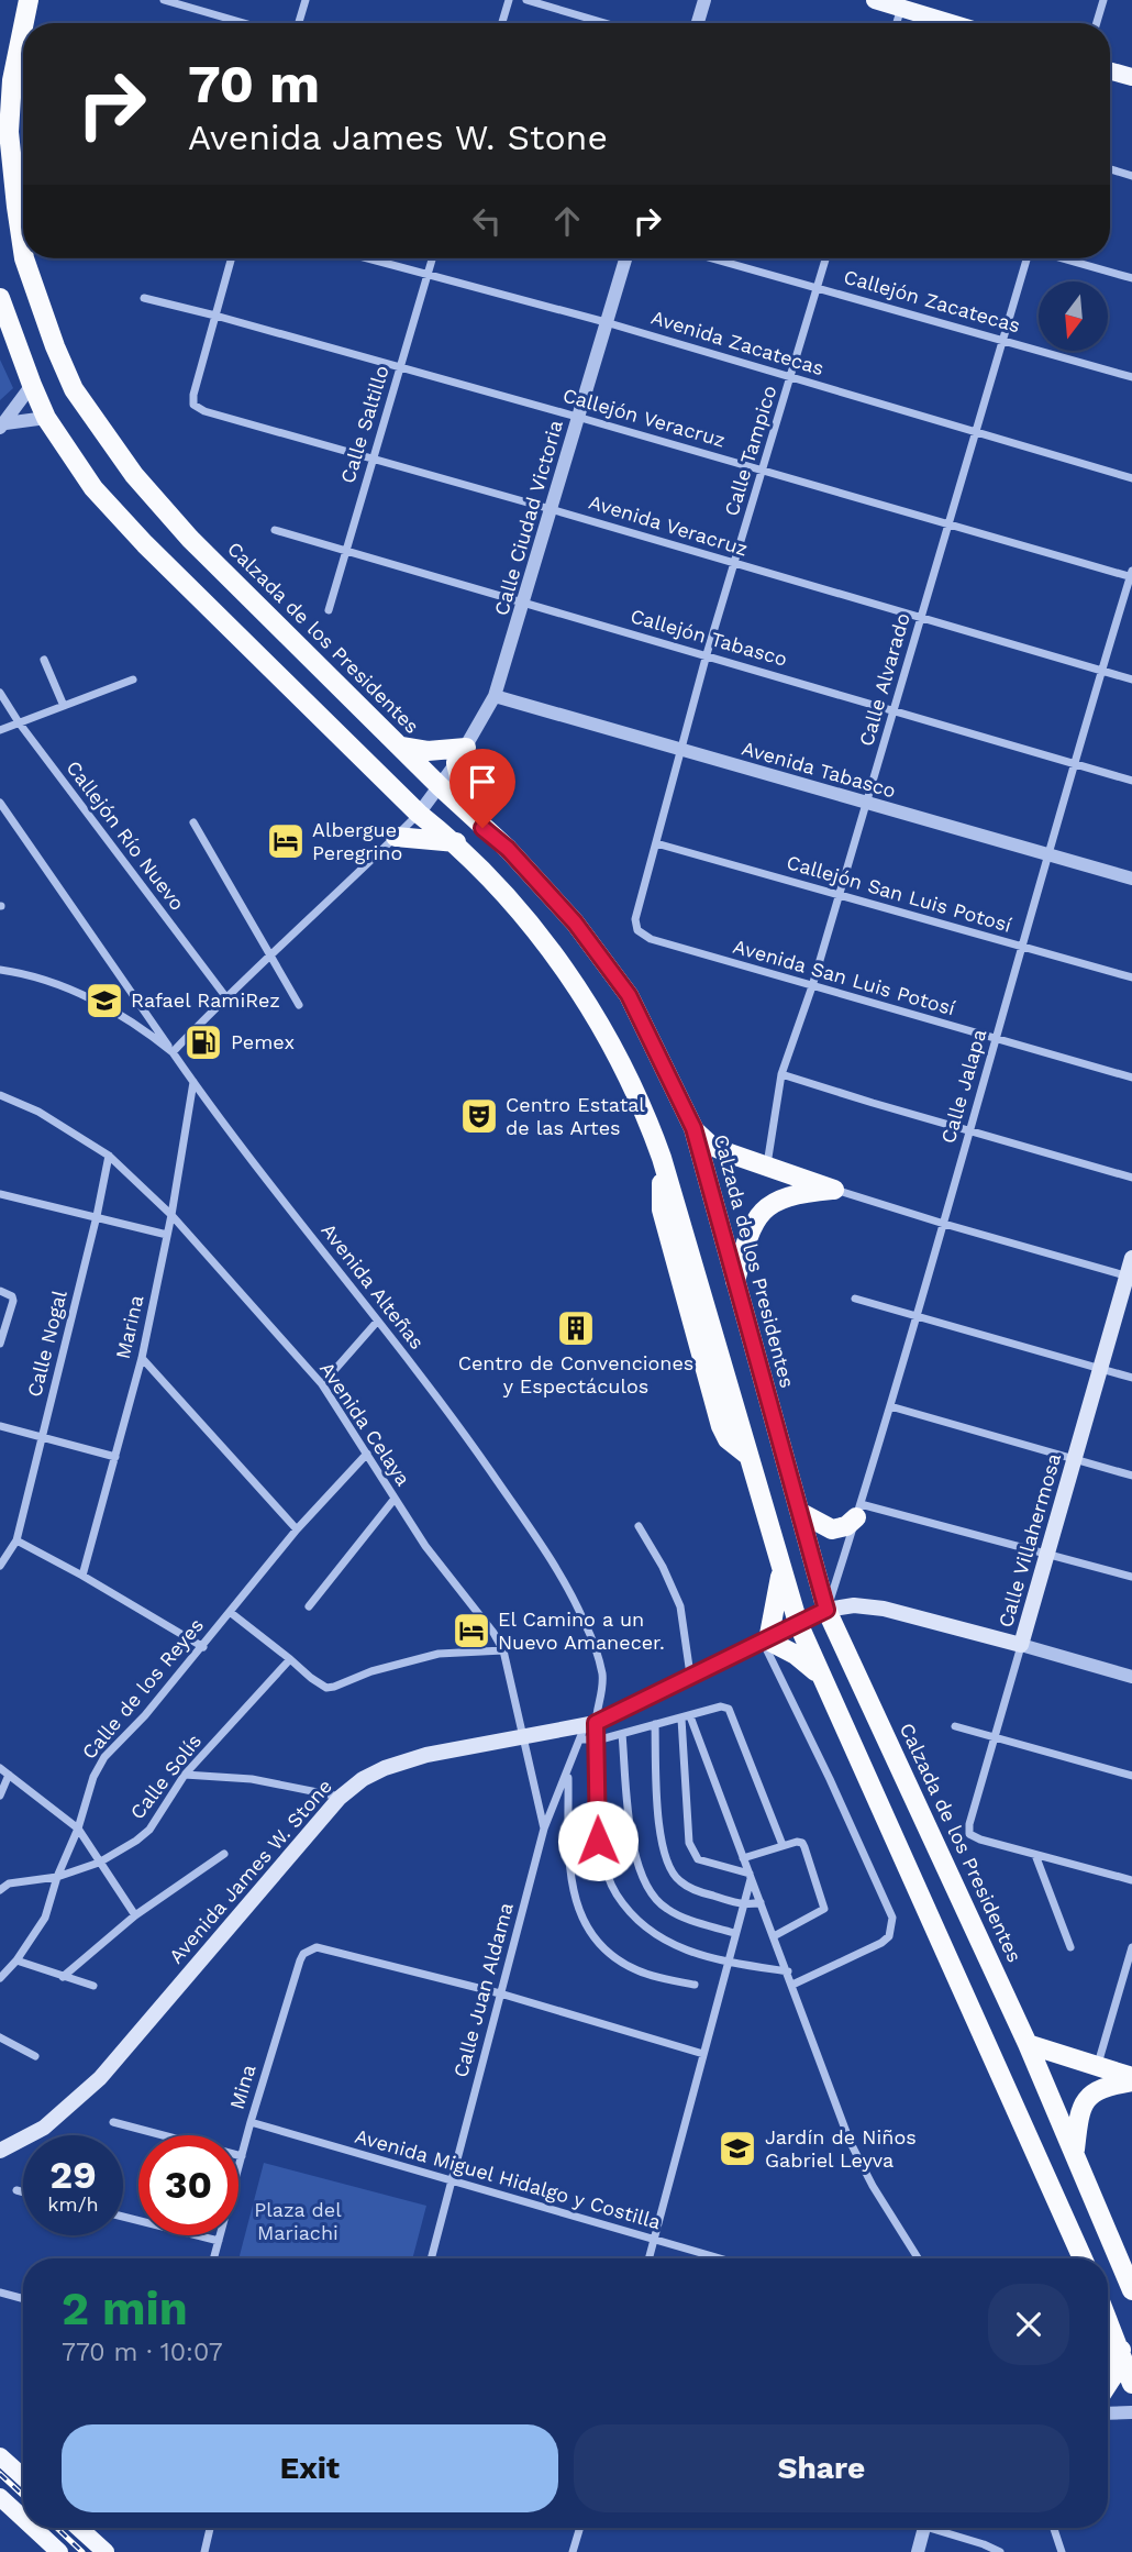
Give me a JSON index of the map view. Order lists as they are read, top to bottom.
{
  "streets": {
    "highway": ["Calzada de los Presidentes"],
    "main road": ["Calle Villahermosa", "Avenida James W. Stone"],
    "street": [
      "Callejón Zacatecas",
      "Avenida Zacatecas",
      "Callejón Veracruz",
      "Calle Saltillo",
      "Calle Tampico",
      "Calle Ciudad Victoria",
      "Avenida Veracruz",
      "Callejón Tabasco",
      "Calle Alvarado",
      "Avenida Tabasco",
      "Callejón Río Nuevo",
      "Callejón San Luis Potosí",
      "Avenida San Luis Potosí",
      "Calle Jalapa",
      "Avenida Alteñas",
      "Marina",
      "Calle Nogal",
      "Avenida Celaya",
      "Calle de los Reyes",
      "Calle Solís",
      "Calle Juan Aldama",
      "Mina",
      "Avenida Miguel Hidalgo y Costilla"
    ]
  },
  "crossings": [
    ["Callejón Zacatecas", "Calle Tampico"],
    ["Callejón Zacatecas", "Calle Alvarado"],
    ["Avenida Zacatecas", "Calle Saltillo"],
    ["Avenida Zacatecas", "Calle Tampico"],
    ["Avenida Zacatecas", "Calle Ciudad Victoria"],
    ["Avenida Zacatecas", "Calle Alvarado"],
    ["Callejón Veracruz", "Calle Saltillo"],
    ["Callejón Veracruz", "Calle Tampico"],
    ["Callejón Veracruz", "Calle Ciudad Victoria"],
    ["Callejón Veracruz", "Avenida Veracruz"],
    ["Callejón Veracruz", "Calle Alvarado"],
    ["Callejón Veracruz", "Calle Jalapa"],
    ["Calle Saltillo", "Avenida Veracruz"],
    ["Calle Saltillo", "Callejón Tabasco"],
    ["Calle Tampico", "Avenida Veracruz"],
    ["Calle Tampico", "Callejón Tabasco"],
    ["Calle Tampico", "Avenida Tabasco"],
    ["Calle Tampico", "Callejón San Luis Potosí"],
    ["Calle Tampico", "Avenida San Luis Potosí"],
    ["Calle Ciudad Victoria", "Avenida Veracruz"],
    ["Calle Ciudad Victoria", "Calzada de los Presidentes"],
    ["Calle Ciudad Victoria", "Callejón Tabasco"],
    ["Calle Ciudad Victoria", "Avenida Tabasco"],
    ["Avenida Veracruz", "Calle Alvarado"],
    ["Avenida Veracruz", "Calle Jalapa"],
    ["Calzada de los Presidentes", "Calle Jalapa"],
    ["Calzada de los Presidentes", "Avenida James W. Stone"],
    ["Callejón Tabasco", "Calle Alvarado"],
    ["Callejón Tabasco", "Calle Jalapa"],
    ["Calle Alvarado", "Avenida Tabasco"],
    ["Calle Alvarado", "Callejón San Luis Potosí"],
    ["Calle Alvarado", "Avenida San Luis Potosí"],
    ["Avenida Tabasco", "Calle Jalapa"],
    ["Callejón San Luis Potosí", "Calle Jalapa"],
    ["Avenida San Luis Potosí", "Calle Jalapa"],
    ["Calle Jalapa", "Avenida James W. Stone"],
    ["Avenida Alteñas", "Marina"],
    ["Avenida Alteñas", "Avenida James W. Stone"],
    ["Avenida Alteñas", "Calle Juan Aldama"],
    ["Marina", "Avenida Celaya"],
    ["Calle Nogal", "Avenida Celaya"],
    ["Avenida Celaya", "Calle de los Reyes"],
    ["Avenida Celaya", "Avenida James W. Stone"],
    ["Avenida Celaya", "Calle Juan Aldama"],
    ["Calle de los Reyes", "Calle Solís"],
    ["Avenida James W. Stone", "Calle Juan Aldama"],
    ["Calle Juan Aldama", "Mina"],
    ["Calle Juan Aldama", "Avenida Miguel Hidalgo y Costilla"],
    ["Mina", "Avenida Miguel Hidalgo y Costilla"]
  ],
  "parks": ["Plaza del Mariachi"],
  "places": {
    "hotel": ["Albergue Peregrino", "El Camino a un Nuevo Amanecer."],
    "school or university": ["Rafael RamiRez", "Jardín de Niños Gabriel Leyva"],
    "fuel station": ["Pemex"],
    "theatre": ["Centro Estatal de las Artes"],
    "building": ["Centro de Convenciones y Espectáculos"]
  },
  "north": "bottom",
  "page": {
    "turn": ["70 m", "Avenida James W. Stone"],
    "speed": "29 km/h",
    "limit": "30",
    "heading": ["2 min", "770 m · 10:07"],
    "buttons": ["Exit", "Share"]
  }
}
